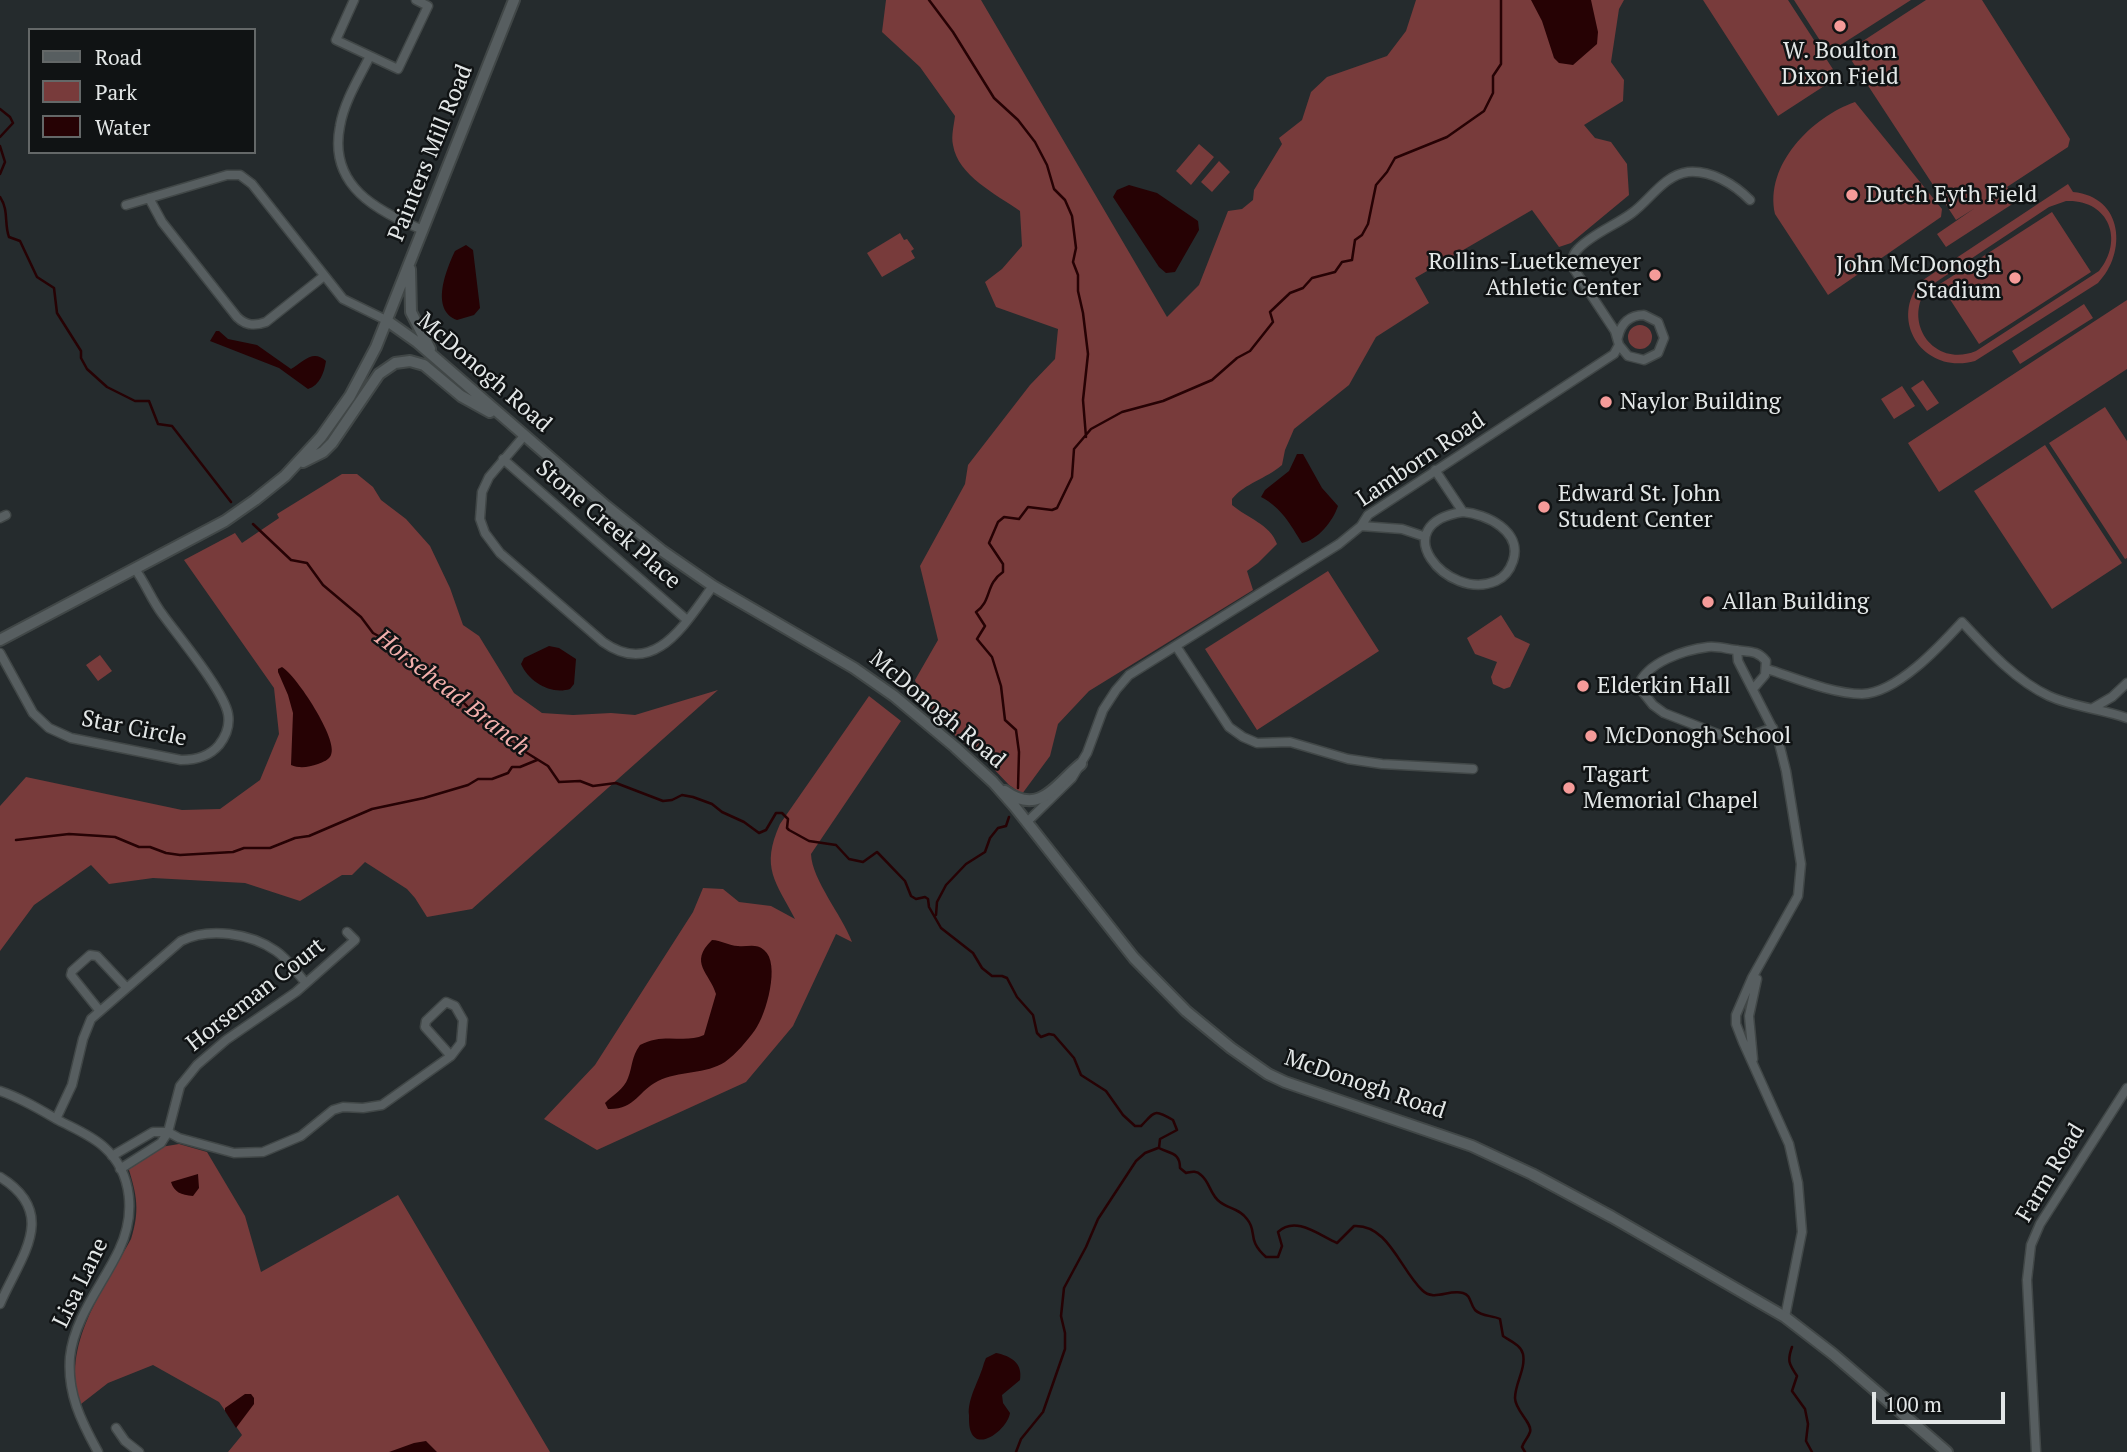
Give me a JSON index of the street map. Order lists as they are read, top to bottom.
{
  "streets": {
    "main road": ["Painters Mill Road", "McDonogh Road"],
    "street": [
      "Lamborn Road",
      "Stone Creek Place",
      "Star Circle",
      "Horseman Court",
      "Farm Road",
      "Lisa Lane"
    ]
  },
  "crossings": [
    ["Painters Mill Road", "McDonogh Road"],
    ["McDonogh Road", "Lamborn Road"],
    ["McDonogh Road", "Star Circle"]
  ],
  "water": ["Horsehead Branch"],
  "places": [
    "W. Boulton Dixon Field",
    "Dutch Eyth Field",
    "Rollins-Luetkemeyer Athletic Center",
    "John McDonogh Stadium",
    "Naylor Building",
    "Edward St. John Student Center",
    "Allan Building",
    "Elderkin Hall",
    "McDonogh School",
    "Tagart Memorial Chapel"
  ],
  "legend": ["Road", "Park", "Water"],
  "scale_bar": "100 m"
}
